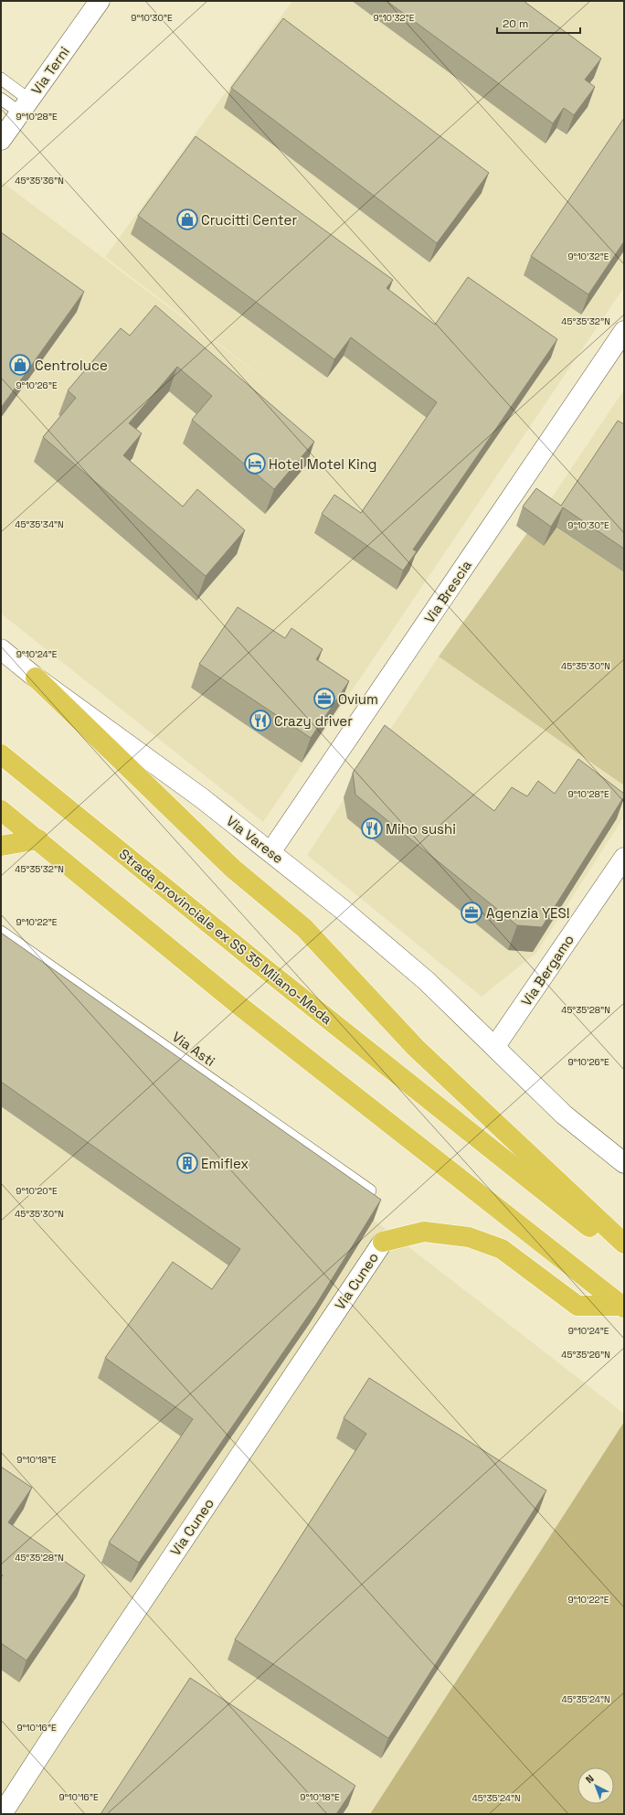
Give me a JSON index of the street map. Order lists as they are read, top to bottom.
{
  "streets": {
    "highway": ["Strada provinciale ex SS 35 Milano-Meda"],
    "street": [
      "Via Terni",
      "Via Brescia",
      "Via Varese",
      "Via Bergamo",
      "Via Cuneo"
    ],
    "lane": ["Via Asti"]
  },
  "crossings": [
    ["Via Brescia", "Via Varese"],
    ["Via Varese", "Via Bergamo"]
  ],
  "places": {
    "shop": ["Crucitti Center", "Centroluce"],
    "hotel": ["Hotel Motel King"],
    "office": ["Ovium", "Agenzia YES!"],
    "restaurant": ["Crazy driver", "Miho sushi"],
    "building": ["Emiflex"]
  },
  "scale_bar": "20 m",
  "north": "top left",
  "coordinates": [
    "9°10'30\"E",
    "9°10'32\"E",
    "9°10'28\"E",
    "45°35'36\"N",
    "45°35'32\"N",
    "9°10'26\"E",
    "45°35'34\"N",
    "9°10'24\"E",
    "45°35'30\"N",
    "9°10'22\"E",
    "45°35'28\"N",
    "9°10'20\"E",
    "45°35'26\"N",
    "9°10'18\"E",
    "45°35'24\"N",
    "9°10'16\"E"
  ]
}
